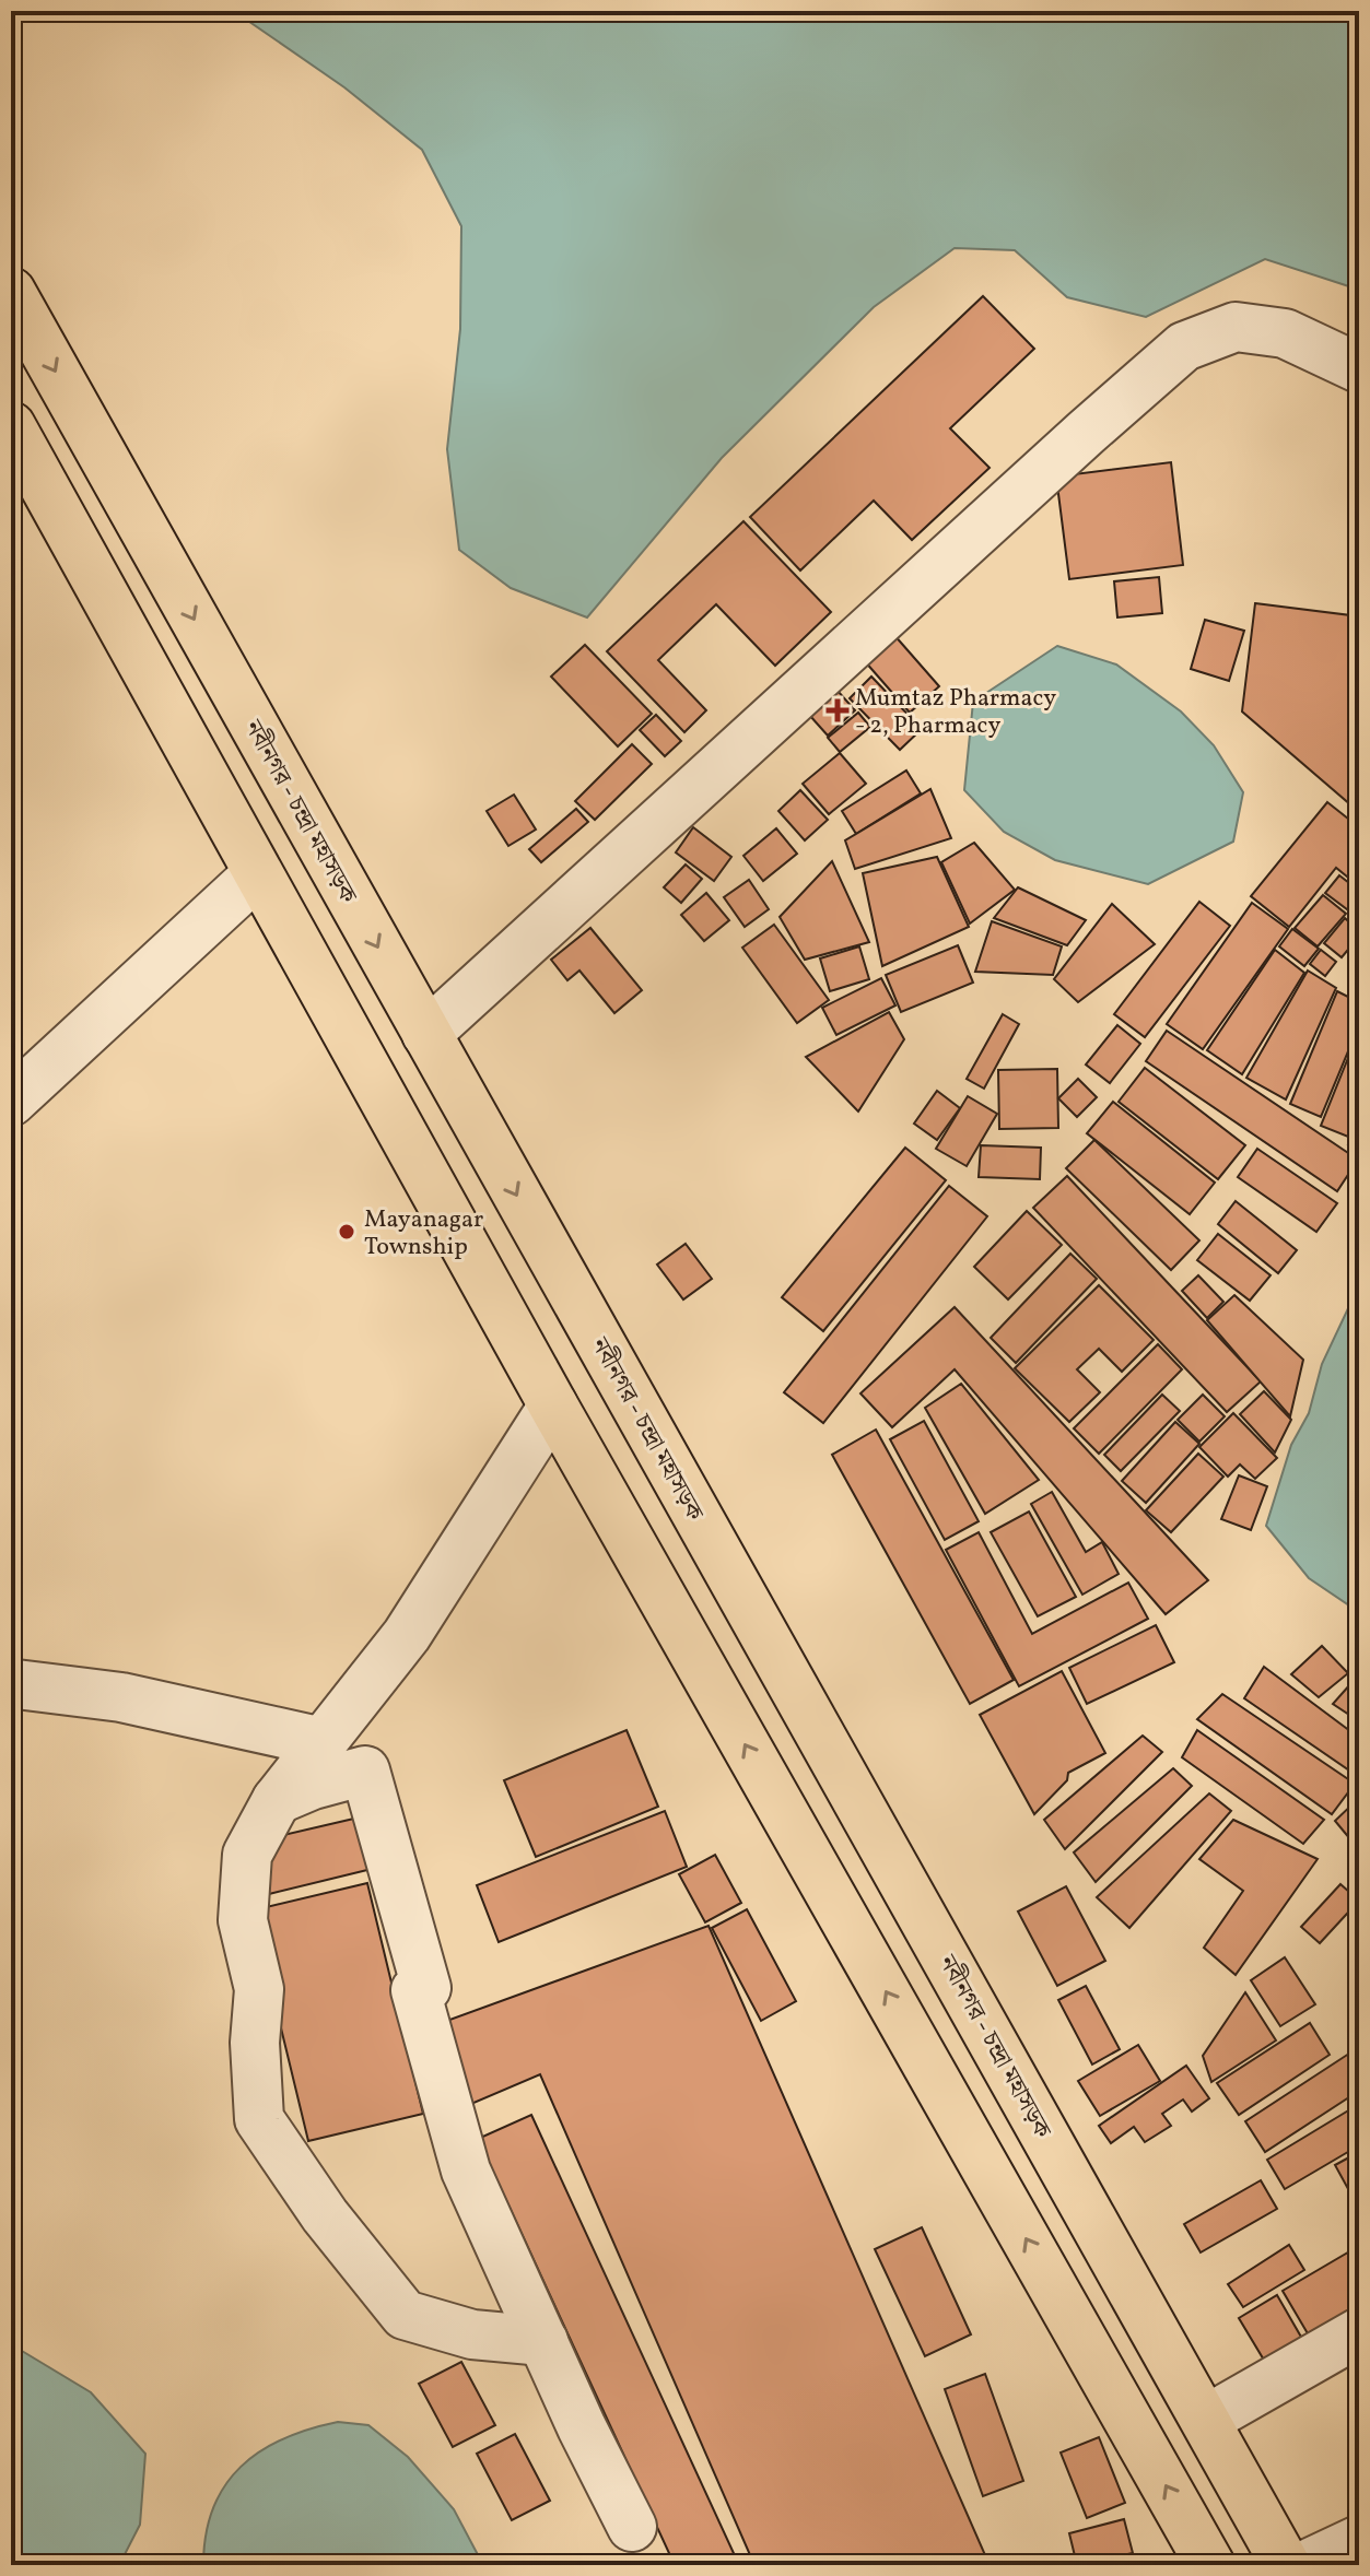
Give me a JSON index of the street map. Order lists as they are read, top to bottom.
{
  "streets": {
    "highway": ["নবীনগর - চন্দ্রা মহাসড়ক"]
  },
  "places": {
    "health": ["Mumtaz Pharmacy - 2, Pharmacy"],
    "other": ["Mayanagar Township"]
  }
}
